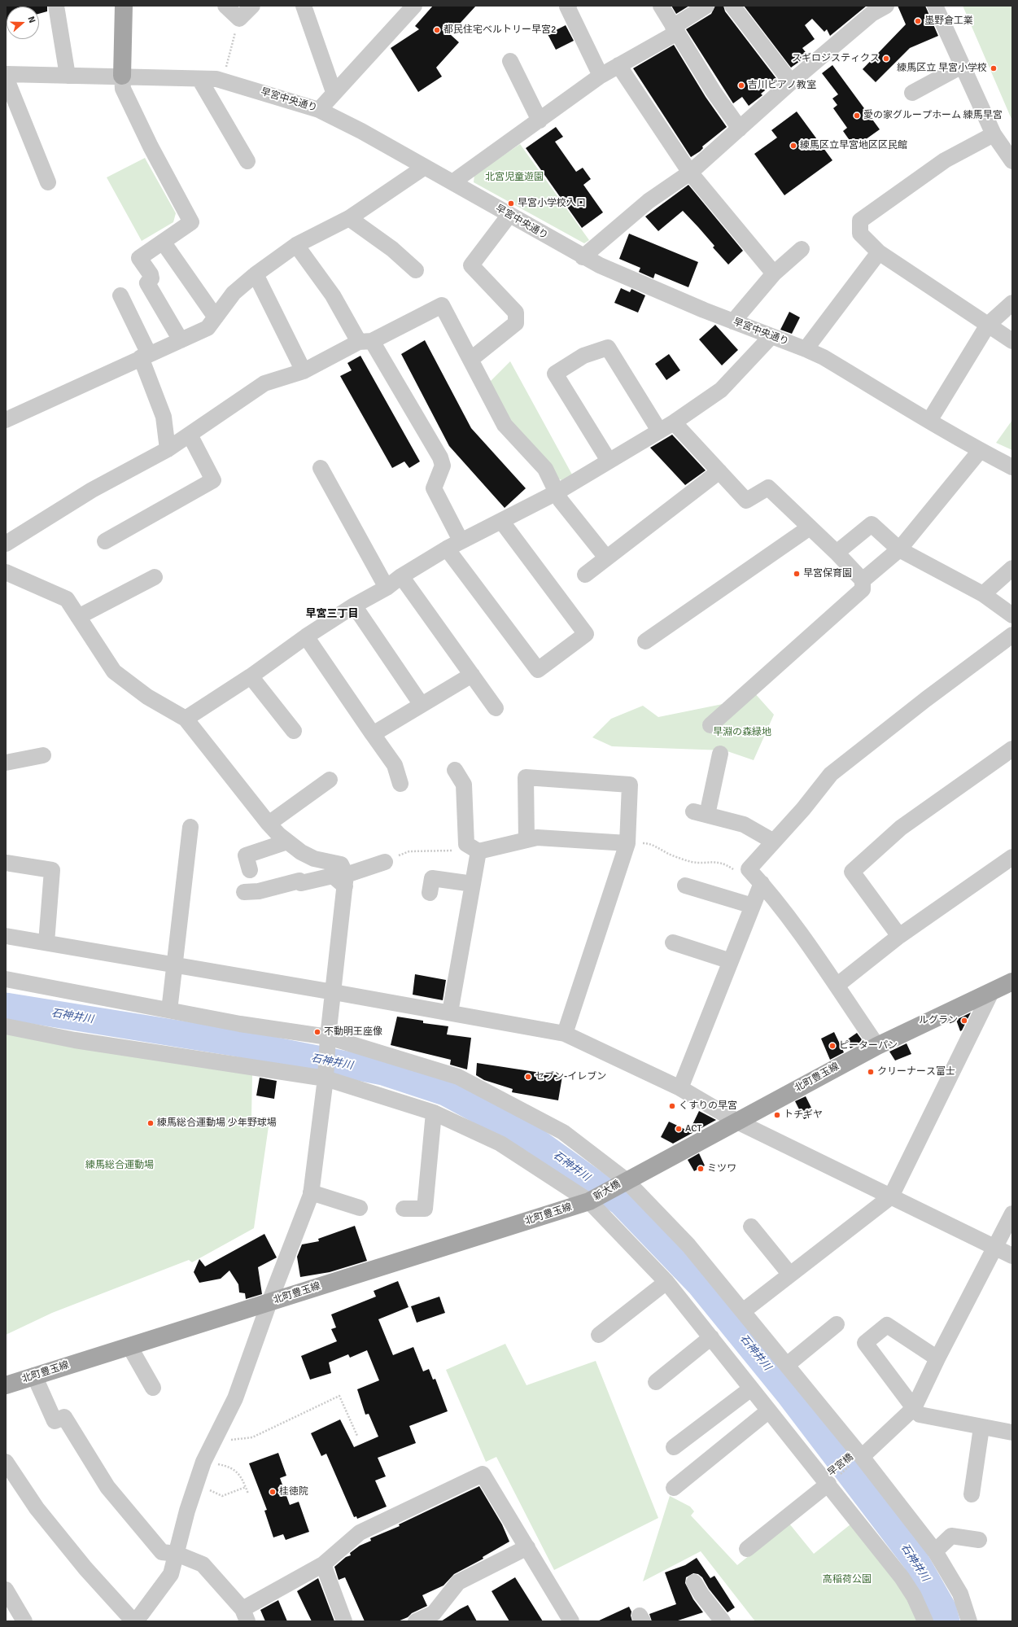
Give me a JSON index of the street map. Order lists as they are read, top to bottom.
{
  "streets": {
    "main road": ["北町豊玉線", "新大橋"],
    "street": ["早宮中央通り"],
    "path": ["早宮橋"]
  },
  "crossings": [
    ["北町豊玉線", "新大橋"]
  ],
  "districts": ["早宮三丁目"],
  "water": ["石神井川"],
  "parks": [
    "北宮児童遊園",
    "早淵の森緑地",
    "練馬総合運動場",
    "高稲荷公園"
  ],
  "places": [
    "墨野倉工業",
    "都民住宅ベルトリー早宮2",
    "スギロジスティクス",
    "練馬区立 早宮小学校",
    "吉川ピアノ教室",
    "愛の家グループホーム 練馬早宮",
    "練馬区立早宮地区区民館",
    "早宮小学校入口",
    "早宮保育園",
    "ルグラン",
    "不動明王座像",
    "ピーターパン",
    "クリーナース富士",
    "セブン-イレブン",
    "くすりの早宮",
    "トチギヤ",
    "練馬総合運動場 少年野球場",
    "ACT",
    "ミツワ",
    "桂徳院"
  ],
  "north": "right"
}
